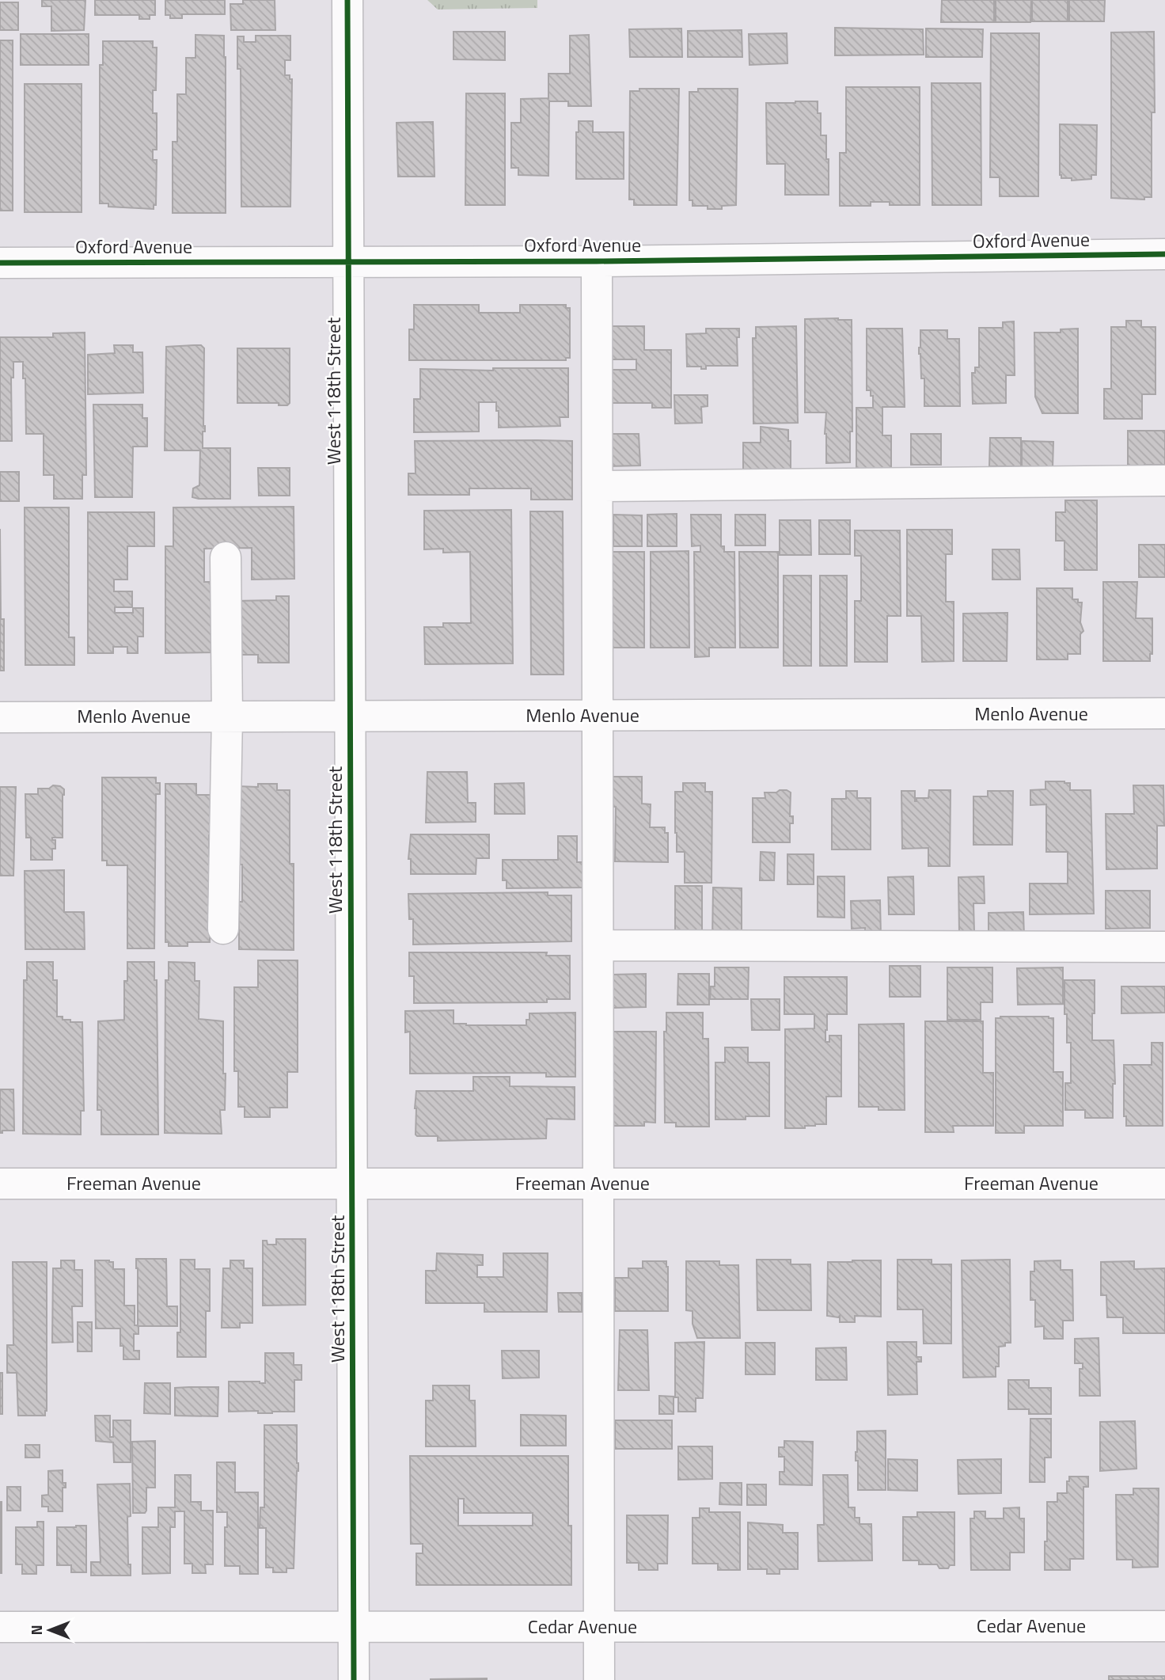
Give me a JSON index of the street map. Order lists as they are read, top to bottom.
{
  "streets": {
    "street": [
      "Oxford Avenue",
      "West 118th Street",
      "Menlo Avenue",
      "Freeman Avenue",
      "Cedar Avenue"
    ]
  },
  "crossings": [
    ["Oxford Avenue", "West 118th Street"],
    ["West 118th Street", "Menlo Avenue"],
    ["West 118th Street", "Freeman Avenue"],
    ["West 118th Street", "Cedar Avenue"]
  ],
  "north": "left"
}
